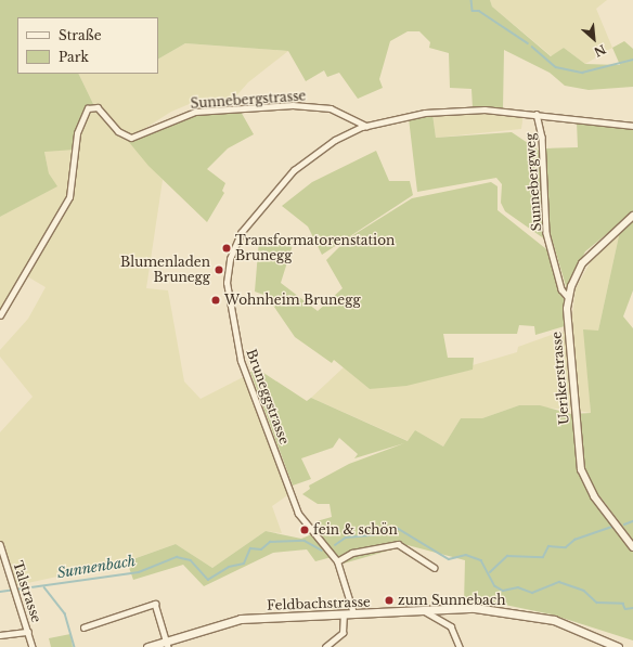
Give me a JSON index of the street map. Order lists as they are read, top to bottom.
{
  "streets": {
    "main road": ["Feldbachstrasse"],
    "street": [
      "Sunnebergstrasse",
      "Sunnebergweg",
      "Uerikerstrasse",
      "Bruneggstrasse",
      "Talstrasse"
    ]
  },
  "crossings": [
    ["Sunnebergstrasse", "Bruneggstrasse"],
    ["Sunnebergweg", "Uerikerstrasse"],
    ["Bruneggstrasse", "Feldbachstrasse"]
  ],
  "water": ["Sunnenbach"],
  "places": [
    "Transformatorenstation Brunegg",
    "Blumenladen Brunegg",
    "Wohnheim Brunegg",
    "fein & schön",
    "zum Sunnebach"
  ],
  "legend": ["Straße", "Park"],
  "north": "bottom right"
}
